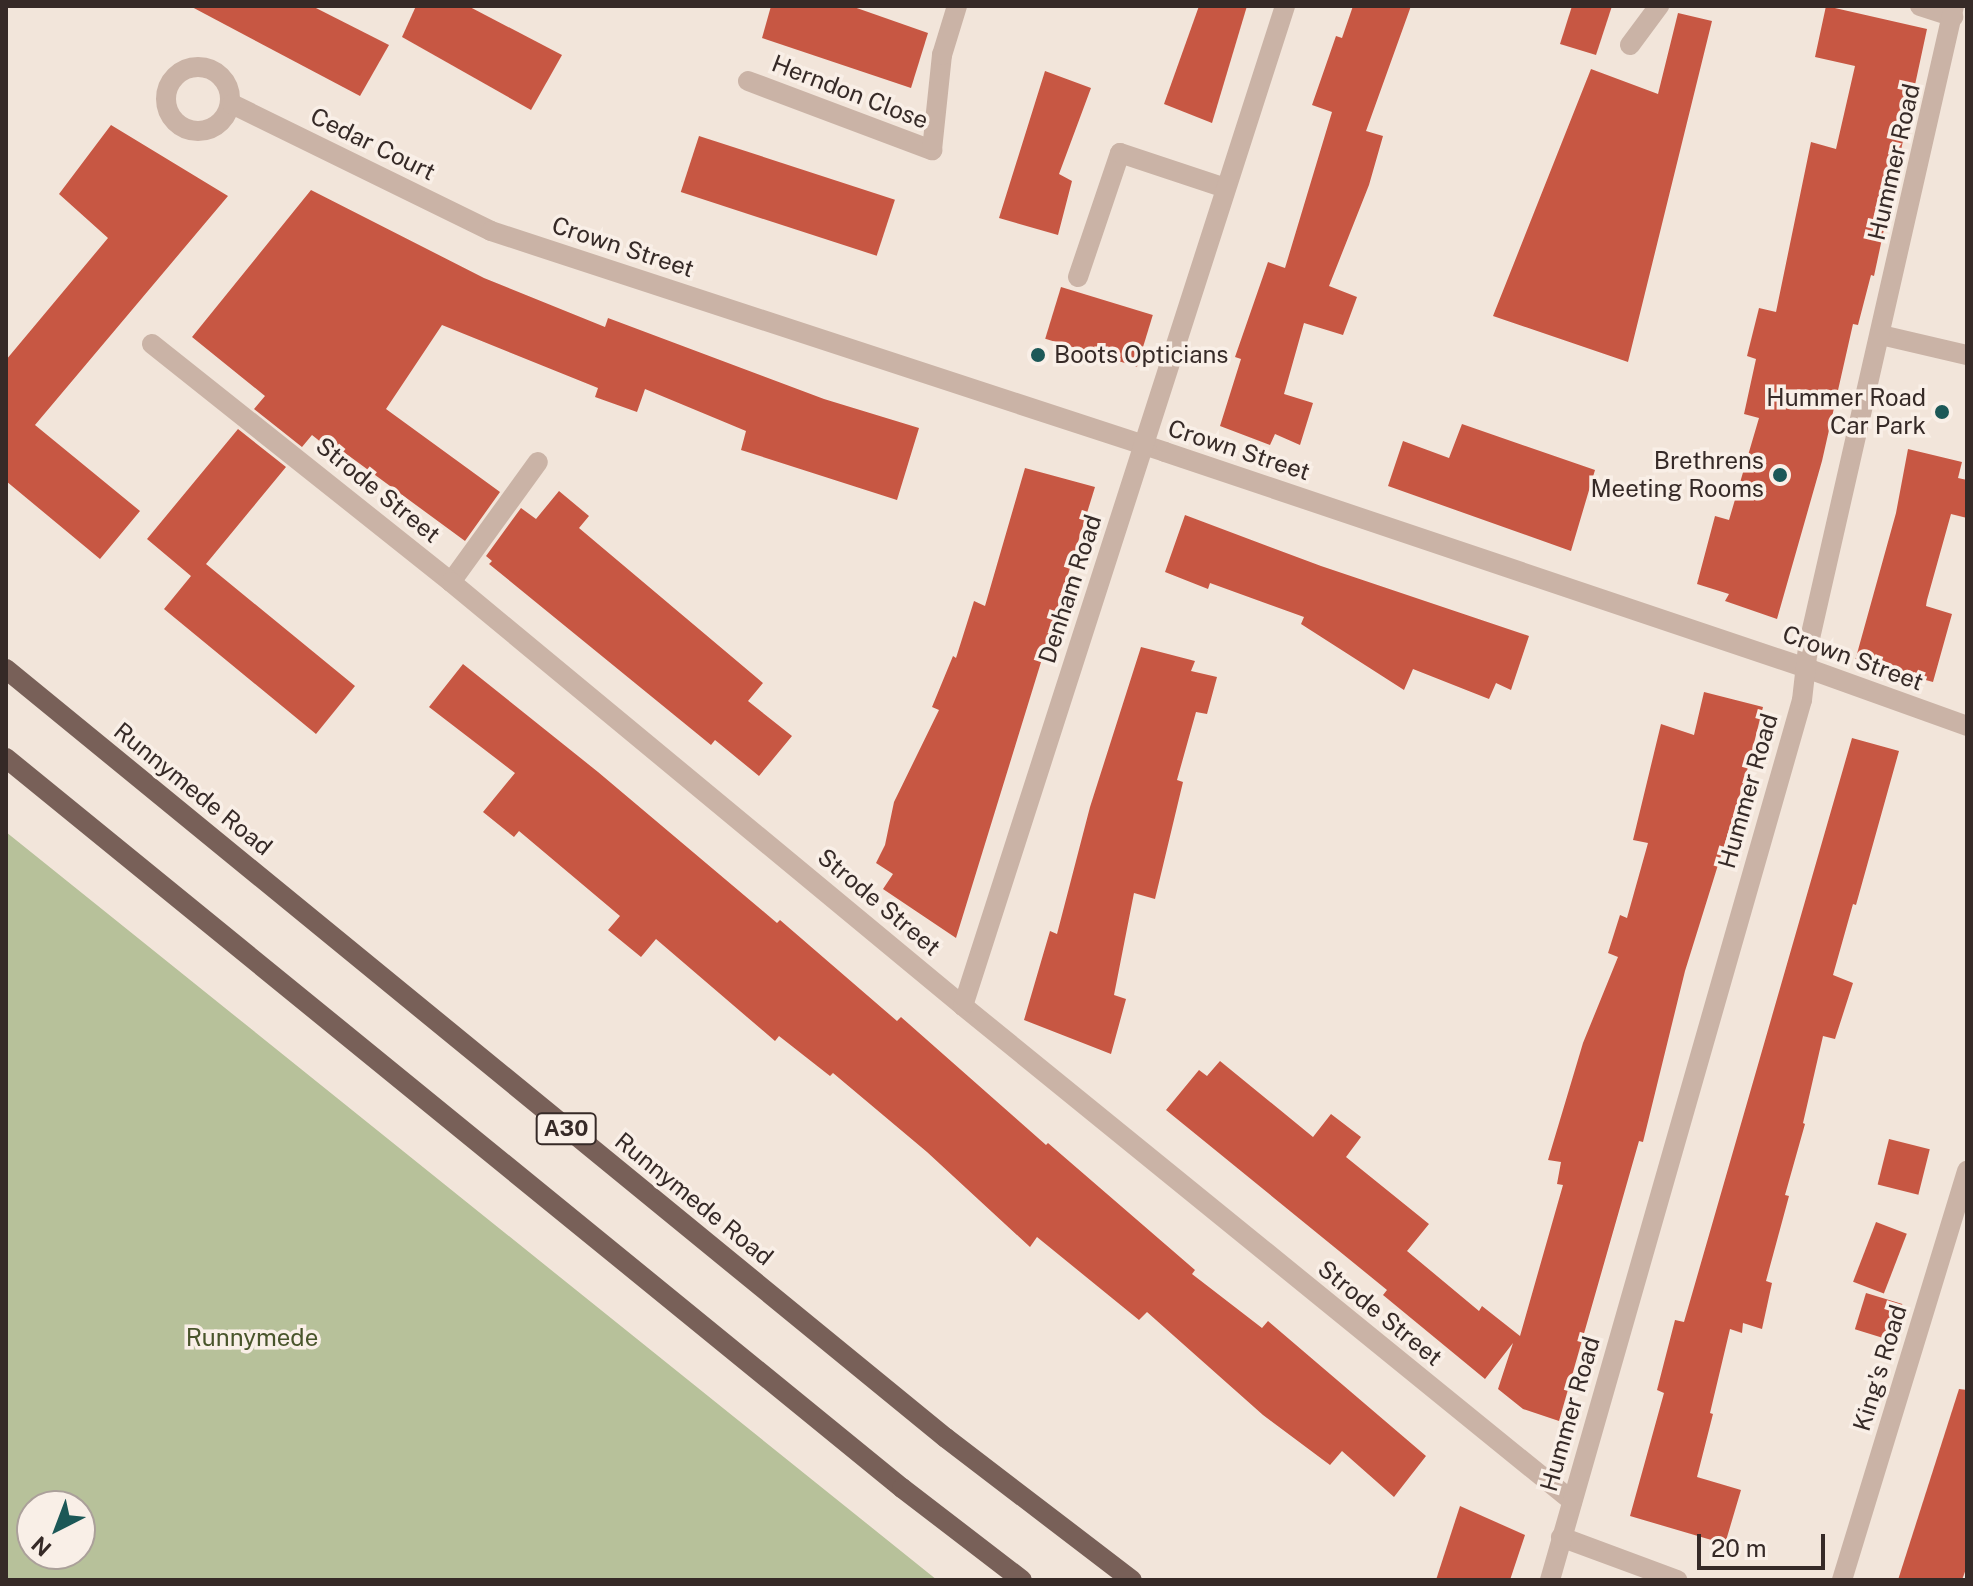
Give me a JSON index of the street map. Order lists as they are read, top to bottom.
{
  "streets": {
    "main road": ["Runnymede Road", "A30"],
    "street": [
      "Herndon Close",
      "Cedar Court",
      "Hummer Road",
      "Crown Street",
      "Strode Street",
      "Denham Road",
      "King's Road"
    ]
  },
  "crossings": [
    ["Cedar Court", "Crown Street"],
    ["Hummer Road", "Crown Street"],
    ["Hummer Road", "Strode Street"],
    ["Crown Street", "Denham Road"],
    ["Strode Street", "Denham Road"]
  ],
  "parks": ["Runnymede"],
  "places": ["Boots Opticians", "Hummer Road Car Park", "Brethrens Meeting Rooms"],
  "scale_bar": "20 m",
  "north": "bottom left"
}
